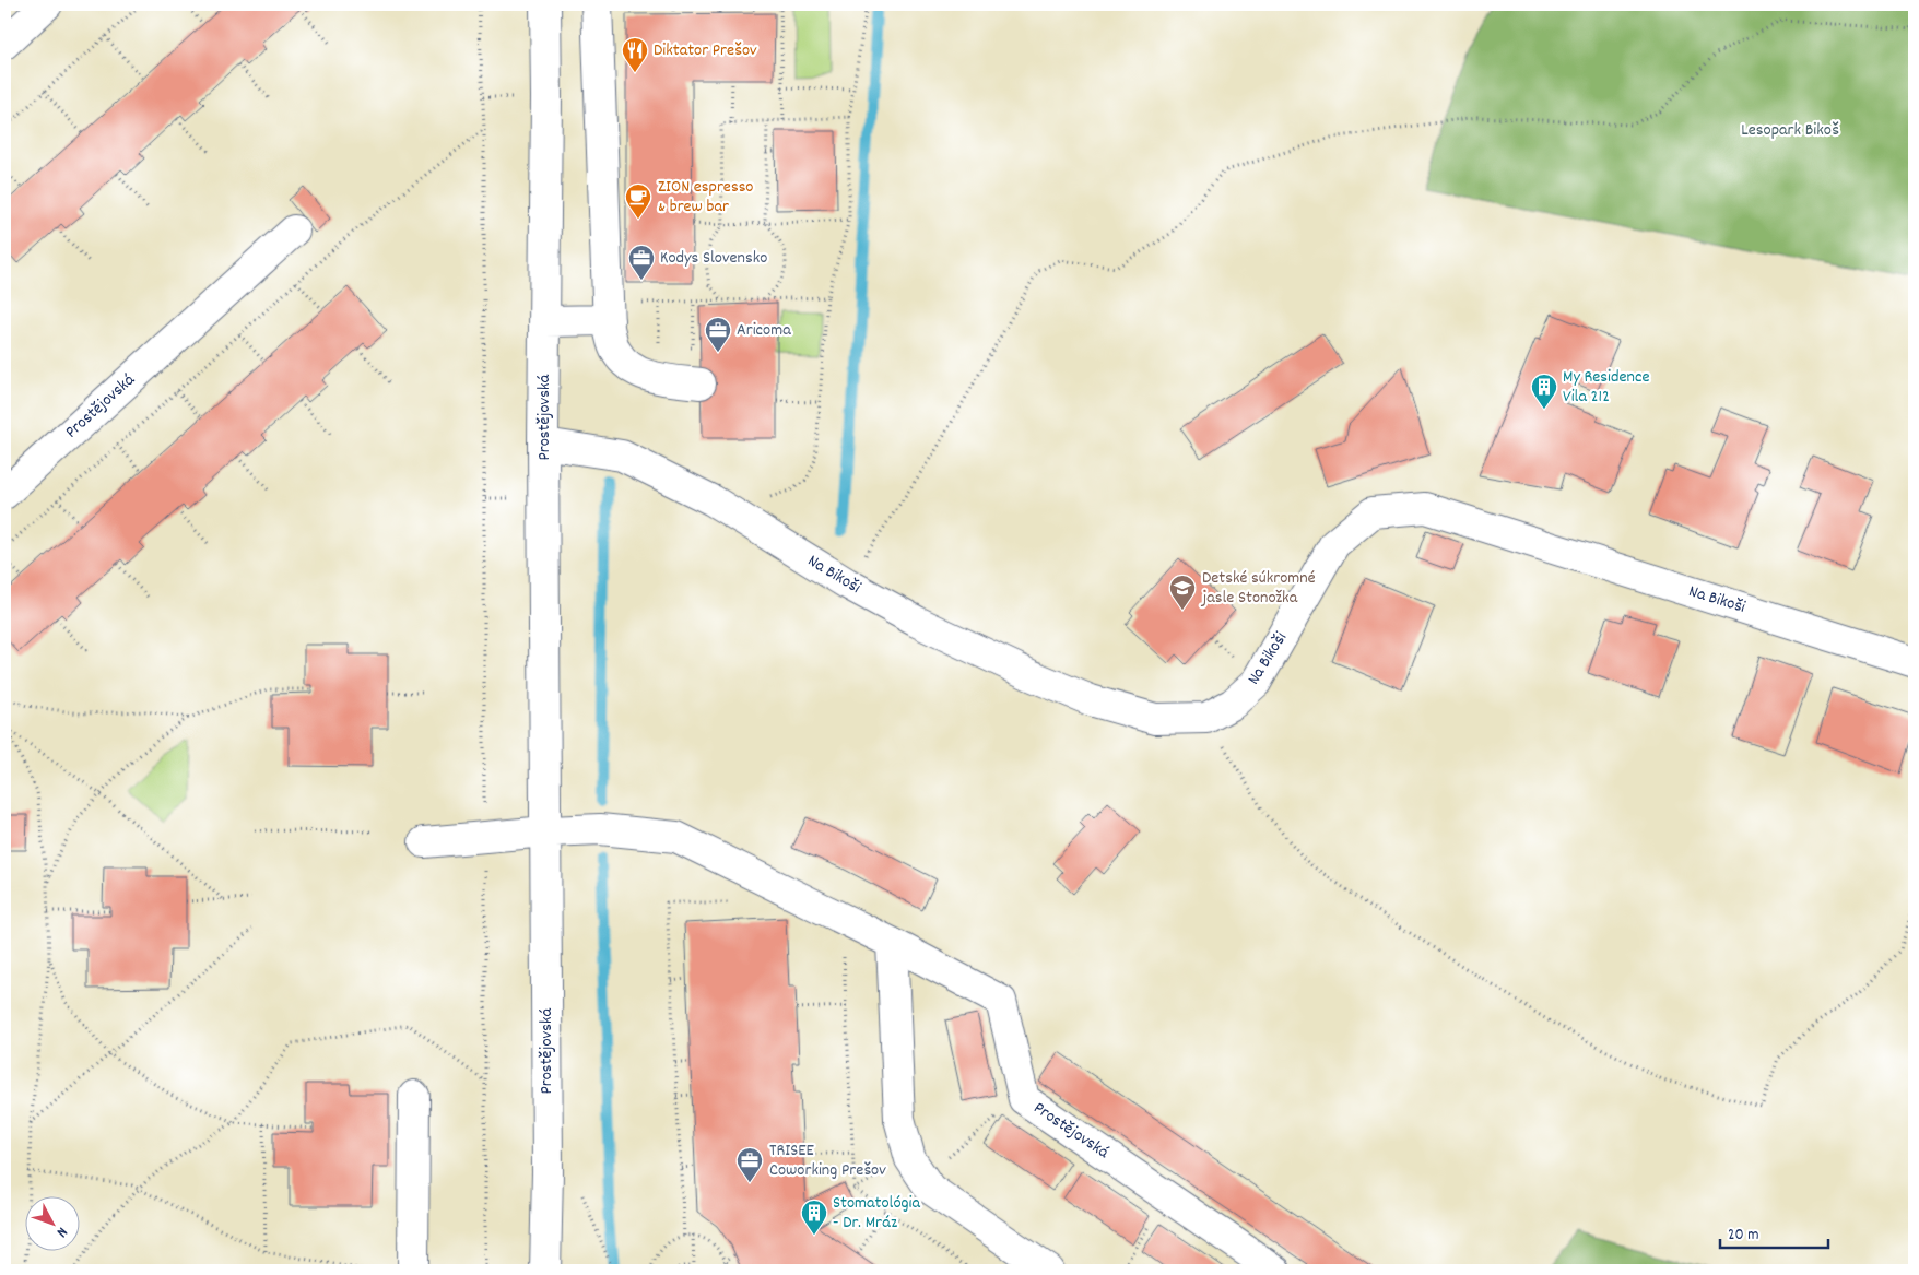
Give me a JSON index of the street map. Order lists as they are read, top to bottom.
{
  "streets": {
    "street": ["Prostějovská", "Na Bikoši"]
  },
  "crossings": [
    ["Prostějovská", "Na Bikoši"]
  ],
  "parks": ["Lesopark Bikoš"],
  "places": {
    "restaurant": ["Diktator Prešov"],
    "cafe": ["ZION espresso & brew bar"],
    "office": ["Kodys Slovensko", "Aricoma", "TRISEE Coworking Prešov"],
    "building": ["My Residence Vila 212", "Stomatológia - Dr. Mráz"],
    "school or university": ["Detské súkromné jasle Stonožka"]
  },
  "scale_bar": "20 m",
  "north": "bottom right"
}
